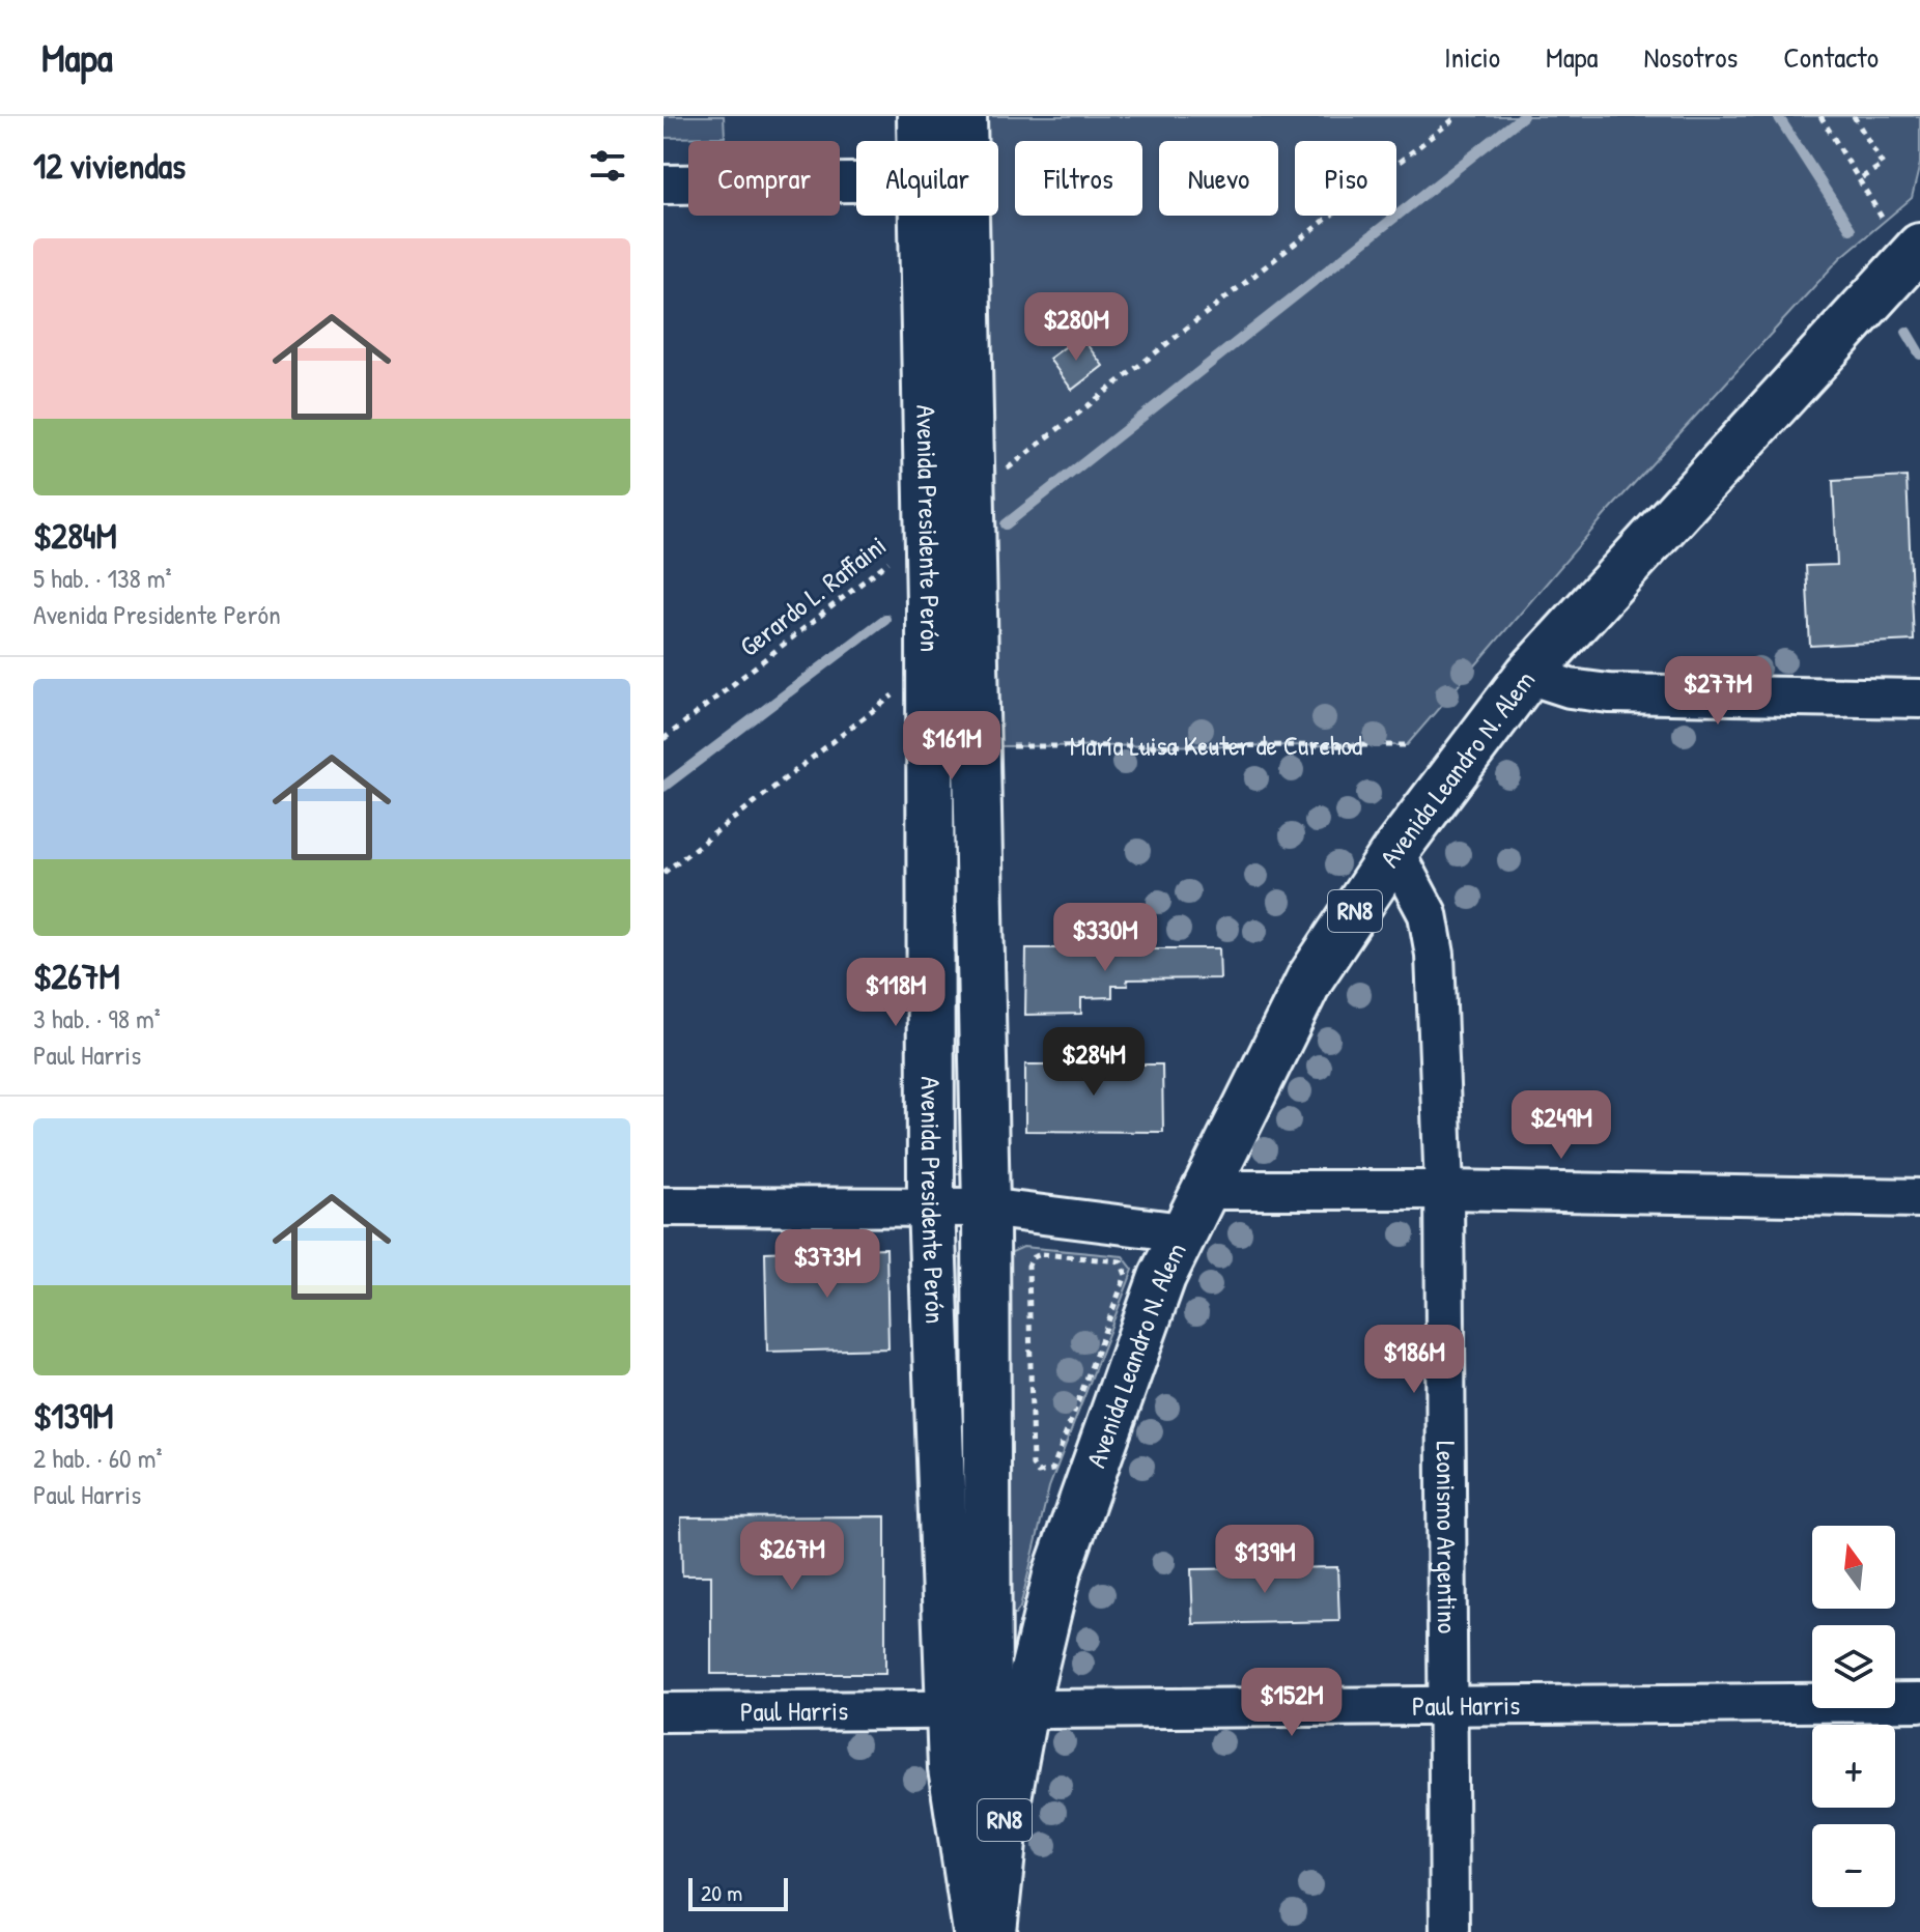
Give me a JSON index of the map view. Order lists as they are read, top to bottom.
{
  "streets": {
    "main road": ["Avenida Presidente Perón", "Avenida Leandro N. Alem", "RN8"],
    "street": ["Leonismo Argentino", "Paul Harris"],
    "path": ["Gerardo L. Raffaini", "María Luisa Keuter de Curchod"]
  },
  "crossings": [
    ["Avenida Presidente Perón", "Gerardo L. Raffaini"],
    ["Avenida Presidente Perón", "María Luisa Keuter de Curchod"],
    ["Avenida Presidente Perón", "Avenida Leandro N. Alem"],
    ["Avenida Presidente Perón", "Paul Harris"],
    ["Avenida Leandro N. Alem", "Leonismo Argentino"],
    ["Avenida Leandro N. Alem", "Paul Harris"],
    ["Leonismo Argentino", "Paul Harris"]
  ],
  "scale_bar": "20 m",
  "north": "top",
  "page": {
    "header": "Mapa",
    "nav": [
      "Inicio",
      "Mapa",
      "Nosotros",
      "Contacto"
    ],
    "heading": "12 viviendas",
    "chip": [
      "Comprar",
      "Alquilar",
      "Filtros",
      "Nuevo",
      "Piso"
    ],
    "list": [
      {
        "name": "$284M",
        "note": "5 hab. · 138 m² · Avenida Presidente Perón"
      },
      {
        "name": "$267M",
        "note": "3 hab. · 98 m² · Paul Harris"
      },
      {
        "name": "$139M",
        "note": "2 hab. · 60 m² · Paul Harris"
      }
    ],
    "price": [
      "$280M",
      "$277M",
      "$161M",
      "$330M",
      "$118M",
      "$284M",
      "$249M",
      "$373M",
      "$186M",
      "$267M",
      "$139M",
      "$152M"
    ],
    "map_buttons": ["+", "−"],
    "scale": "20 m"
  }
}
